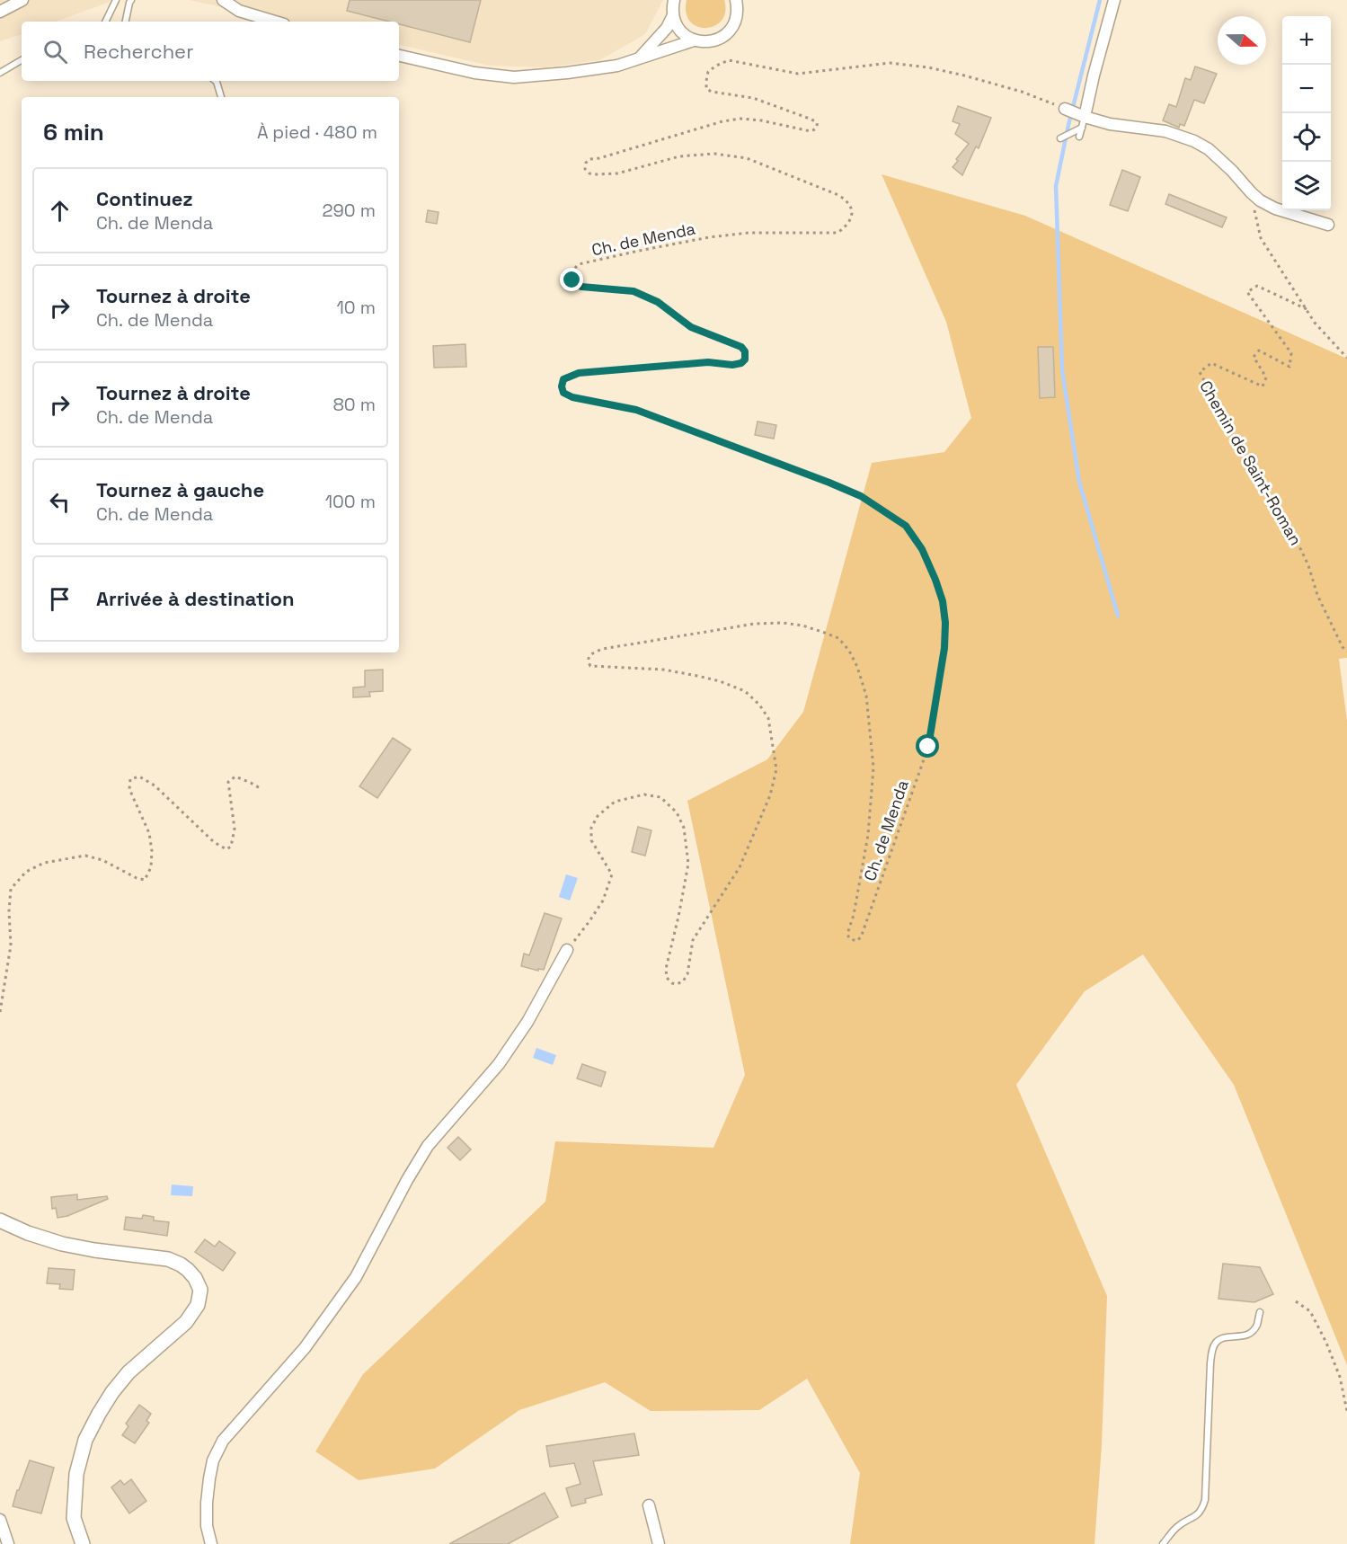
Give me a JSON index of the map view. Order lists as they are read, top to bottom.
{
  "streets": {
    "path": ["Ch. de Menda", "Chemin de Saint-Roman"]
  },
  "north": "right",
  "page": {
    "map_buttons": ["+", "−"],
    "search": "Rechercher",
    "heading": ["6 min", "À pied · 480 m"],
    "list": [
      ["Continuez", "Ch. de Menda", "290 m"],
      ["Tournez à droite", "Ch. de Menda", "10 m"],
      ["Tournez à droite", "Ch. de Menda", "80 m"],
      ["Tournez à gauche", "Ch. de Menda", "100 m"],
      "Arrivée à destination"
    ]
  }
}
